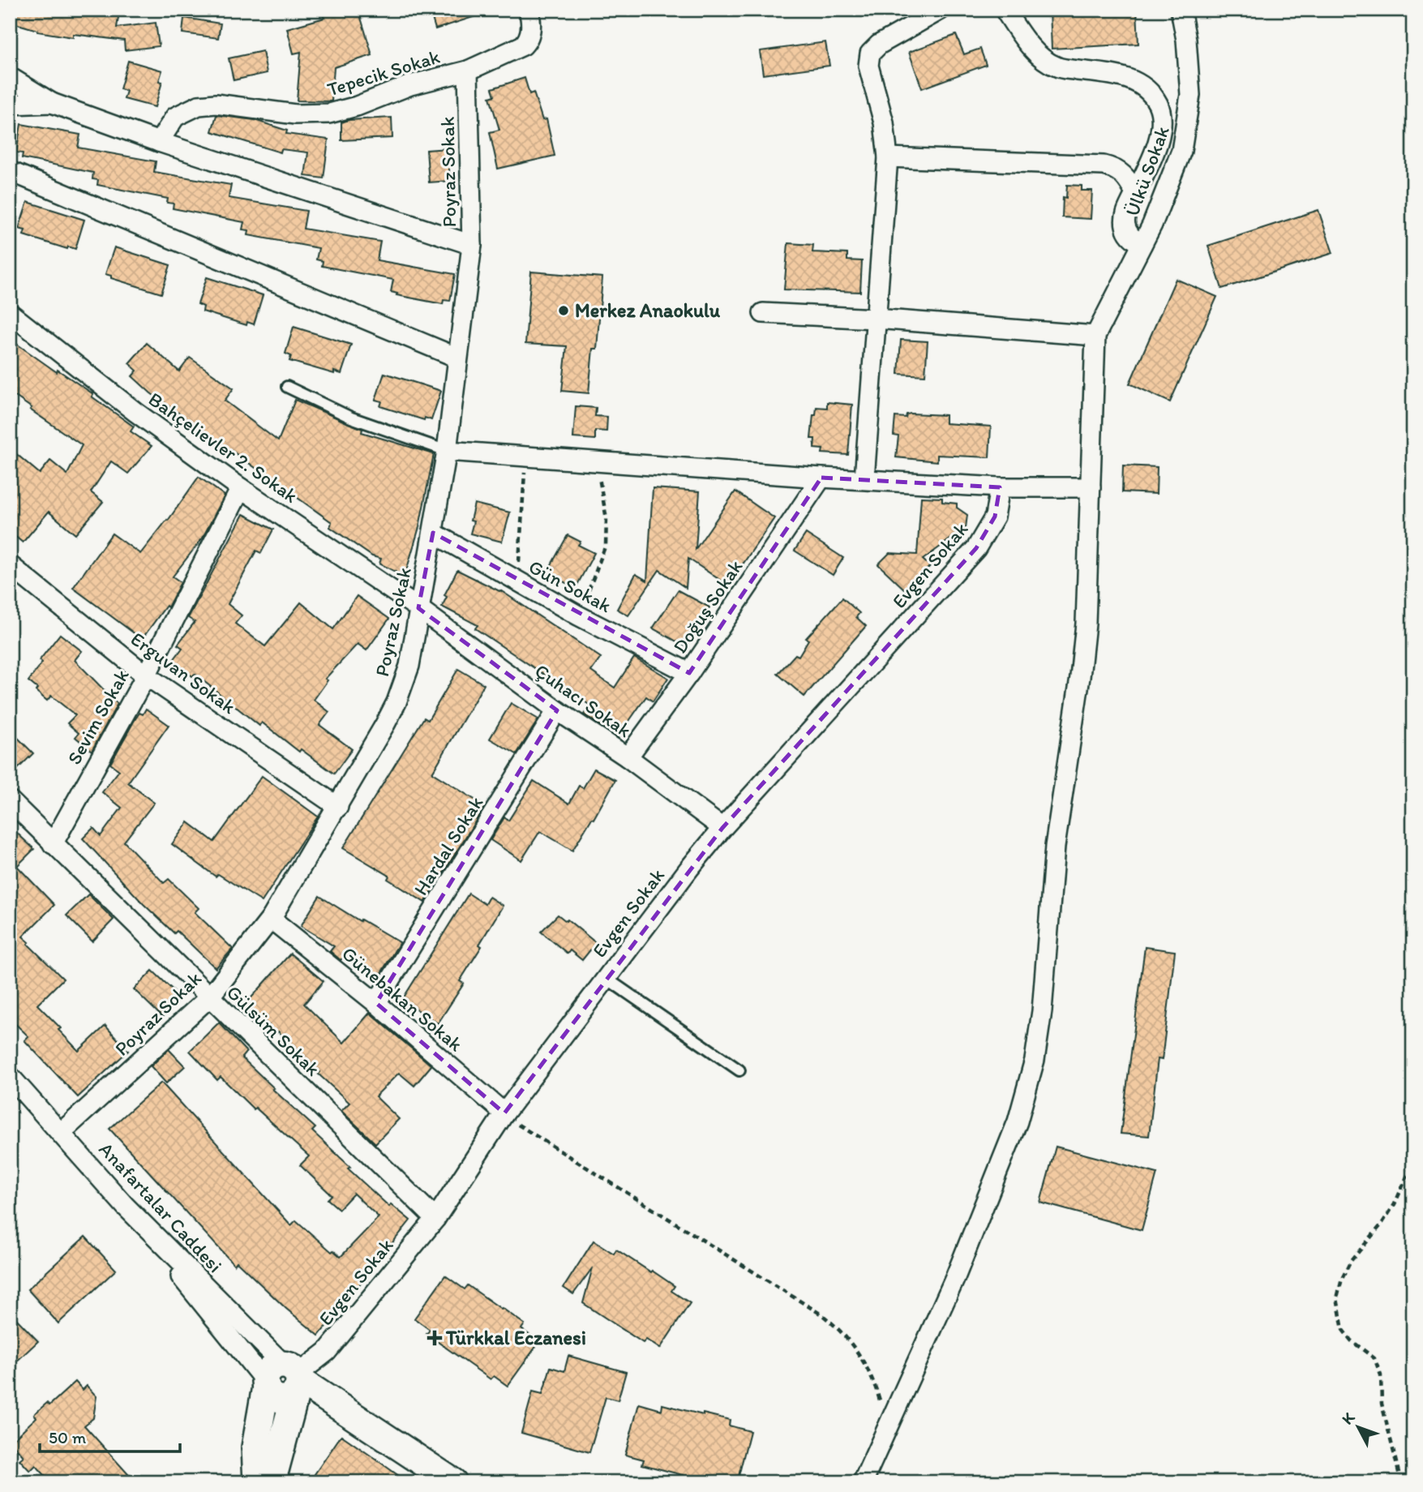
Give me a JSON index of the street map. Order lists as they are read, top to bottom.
{
  "streets": {
    "street": [
      "Tepecik Sokak",
      "Ülkü Sokak",
      "Poyraz Sokak",
      "Bahçelievler 2. Sokak",
      "Evgen Sokak",
      "Gün Sokak",
      "Doğuş Sokak",
      "Erguvan Sokak",
      "Çuhacı Sokak",
      "Sevim Sokak",
      "Hardal Sokak",
      "Günebakan Sokak",
      "Gülsüm Sokak",
      "Anafartalar Caddesi"
    ]
  },
  "crossings": [
    ["Tepecik Sokak", "Poyraz Sokak"],
    ["Poyraz Sokak", "Bahçelievler 2. Sokak"],
    ["Poyraz Sokak", "Gün Sokak"],
    ["Poyraz Sokak", "Erguvan Sokak"],
    ["Poyraz Sokak", "Çuhacı Sokak"],
    ["Poyraz Sokak", "Günebakan Sokak"],
    ["Poyraz Sokak", "Gülsüm Sokak"],
    ["Poyraz Sokak", "Anafartalar Caddesi"],
    ["Bahçelievler 2. Sokak", "Çuhacı Sokak"],
    ["Bahçelievler 2. Sokak", "Sevim Sokak"],
    ["Evgen Sokak", "Çuhacı Sokak"],
    ["Evgen Sokak", "Günebakan Sokak"],
    ["Evgen Sokak", "Gülsüm Sokak"],
    ["Evgen Sokak", "Anafartalar Caddesi"],
    ["Gün Sokak", "Doğuş Sokak"],
    ["Doğuş Sokak", "Çuhacı Sokak"],
    ["Erguvan Sokak", "Sevim Sokak"],
    ["Çuhacı Sokak", "Hardal Sokak"],
    ["Sevim Sokak", "Gülsüm Sokak"],
    ["Hardal Sokak", "Günebakan Sokak"]
  ],
  "places": {
    "other": ["Merkez Anaokulu"],
    "health": ["Türkkal Eczanesi"]
  },
  "scale_bar": "50 m",
  "north": "top left"
}
